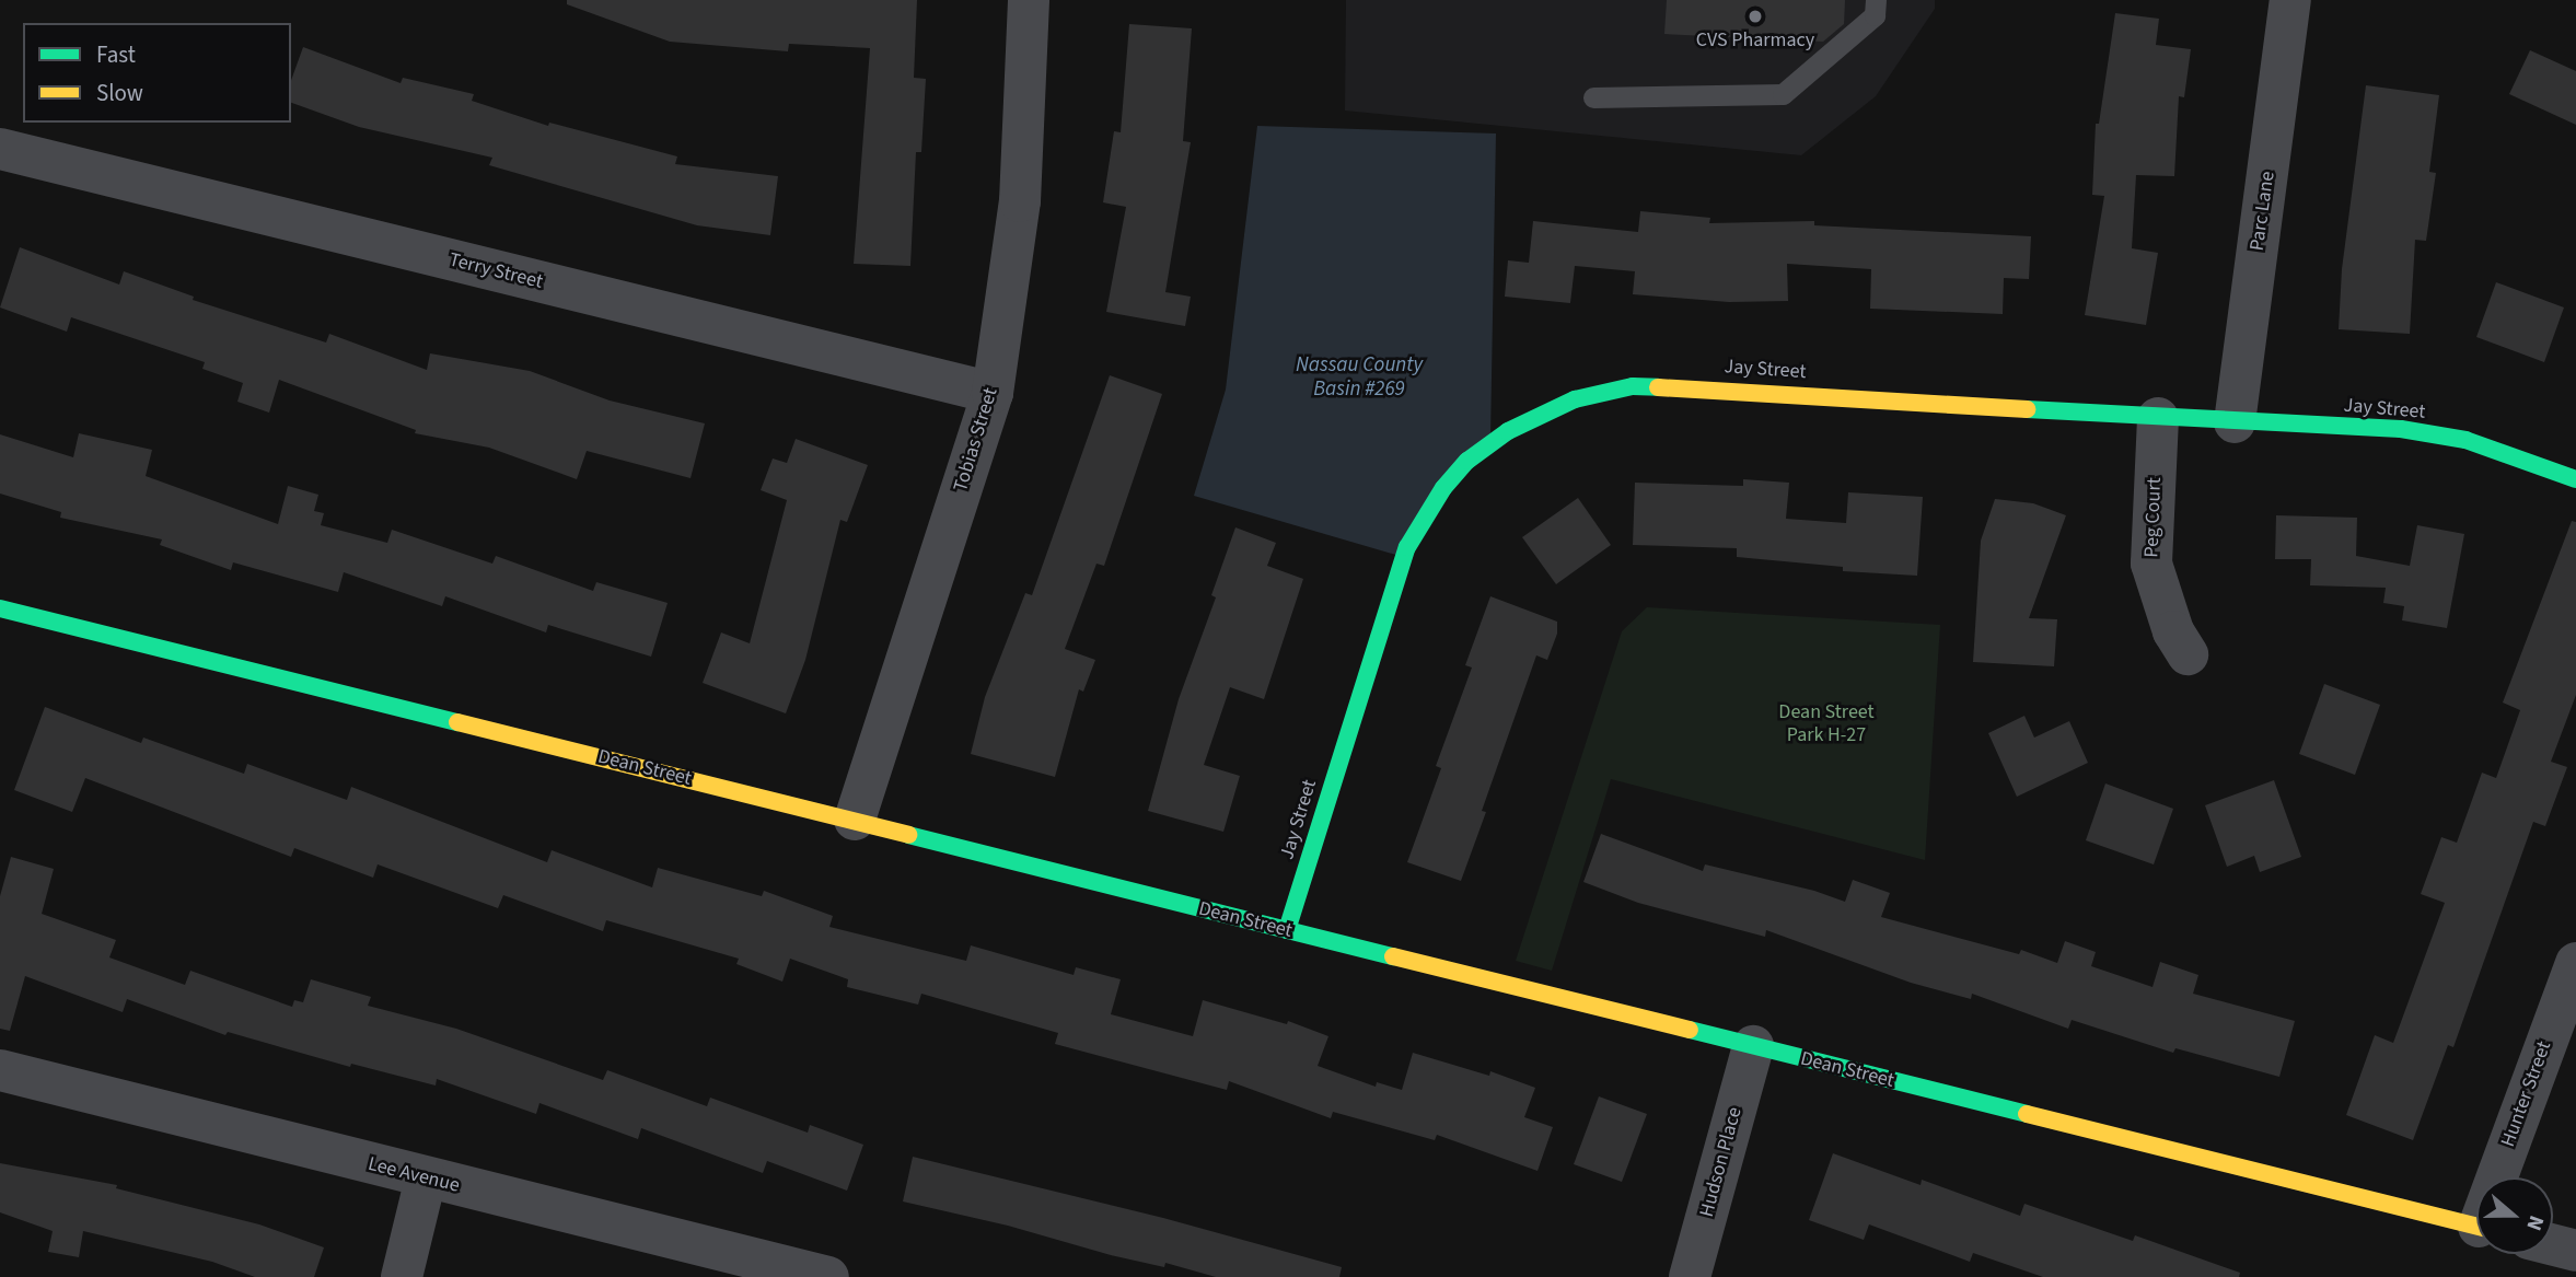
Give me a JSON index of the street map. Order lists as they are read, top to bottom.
{
  "streets": {
    "street": [
      "Parc Lane",
      "Terry Street",
      "Jay Street",
      "Tobias Street",
      "Peg Court",
      "Dean Street",
      "Hunter Street",
      "Hudson Place",
      "Lee Avenue"
    ]
  },
  "crossings": [
    ["Parc Lane", "Jay Street"],
    ["Terry Street", "Tobias Street"],
    ["Jay Street", "Peg Court"],
    ["Jay Street", "Dean Street"],
    ["Tobias Street", "Dean Street"],
    ["Dean Street", "Hudson Place"]
  ],
  "water": ["Nassau County Basin #269"],
  "parks": ["Dean Street Park H-27"],
  "places": ["CVS Pharmacy"],
  "legend": ["Fast", "Slow"],
  "north": "right"
}
